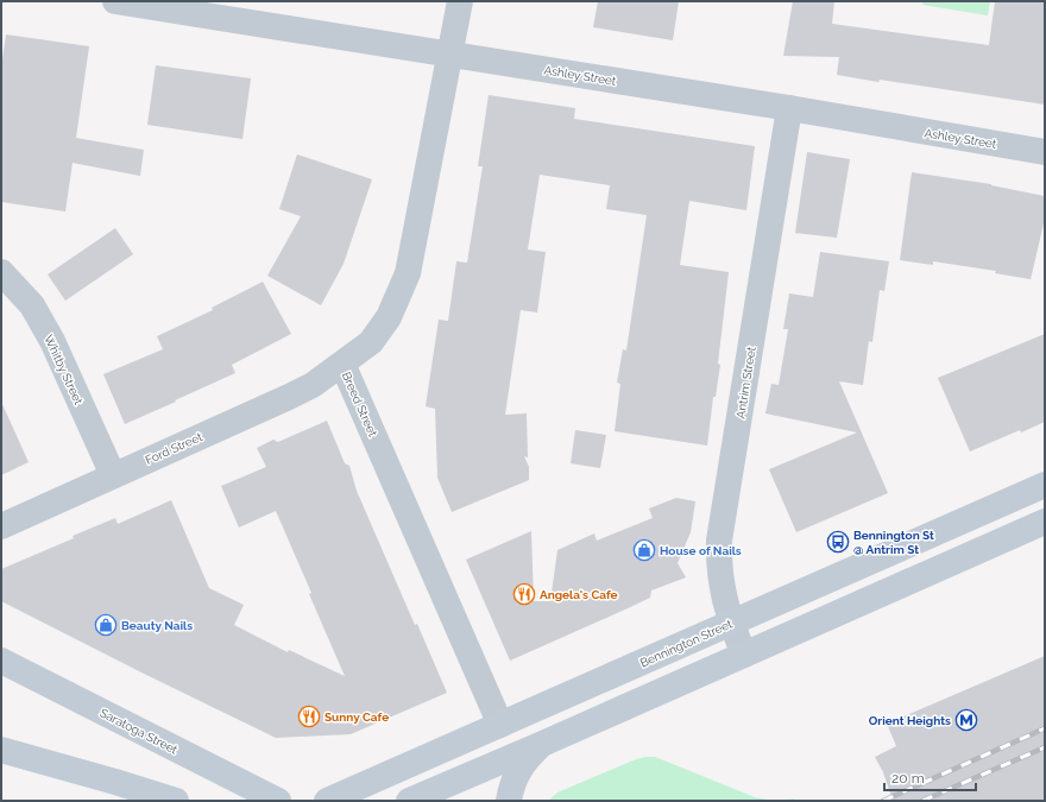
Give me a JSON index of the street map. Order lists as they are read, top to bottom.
{
  "streets": {
    "main road": ["Bennington Street", "Saratoga Street"],
    "street": [
      "Ashley Street",
      "Whitby Street",
      "Antrim Street",
      "Breed Street",
      "Ford Street"
    ]
  },
  "crossings": [
    ["Ashley Street", "Antrim Street"],
    ["Ashley Street", "Breed Street"],
    ["Whitby Street", "Ford Street"],
    ["Antrim Street", "Bennington Street"],
    ["Breed Street", "Ford Street"],
    ["Breed Street", "Bennington Street"]
  ],
  "places": {
    "bus stop": ["Bennington St @ Antrim St"],
    "shop": ["House of Nails", "Beauty Nails"],
    "restaurant": ["Angela's Cafe", "Sunny Cafe"],
    "metro station": ["Orient Heights"]
  },
  "scale_bar": "20 m"
}
